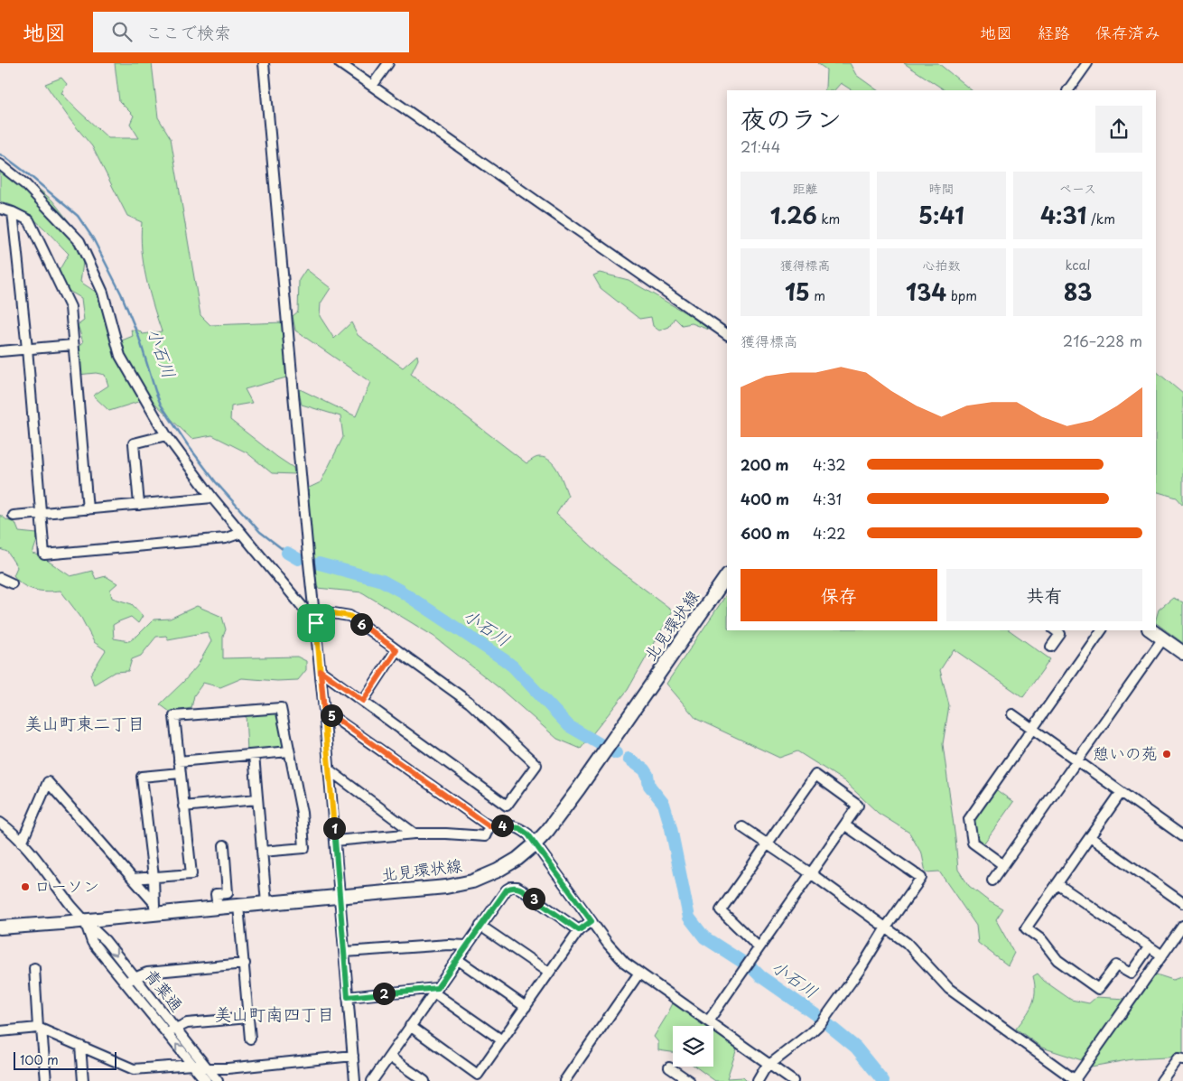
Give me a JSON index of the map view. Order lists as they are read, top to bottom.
{
  "streets": {
    "main road": ["北見環状線"],
    "street": ["青葉通"]
  },
  "crossings": [
    ["北見環状線", "青葉通"]
  ],
  "districts": ["美山町東二丁目", "美山町南四丁目"],
  "water": ["小石川"],
  "places": ["憩いの苑", "ローソン"],
  "scale_bar": "100 m",
  "page": {
    "header": "地図",
    "search": "ここで検索",
    "nav": ["地図", "経路", "保存済み"],
    "heading": ["夜のラン", "21:44"],
    "stats": [
      ["距離", "1.26 km"],
      ["時間", "5:41"],
      ["ペース", "4:31 /km"],
      ["獲得標高", "15 m"],
      ["心拍数", "134 bpm"],
      ["kcal", "83"]
    ],
    "chart": ["獲得標高", "216–228 m"],
    "list": [
      {
        "name": "200 m",
        "note": "4:32"
      },
      {
        "name": "400 m",
        "note": "4:31"
      },
      {
        "name": "600 m",
        "note": "4:22"
      }
    ],
    "buttons": ["保存", "共有"],
    "pins": [
      "6",
      "5",
      "4",
      "1",
      "3",
      "2"
    ],
    "scale": "100 m"
  }
}
